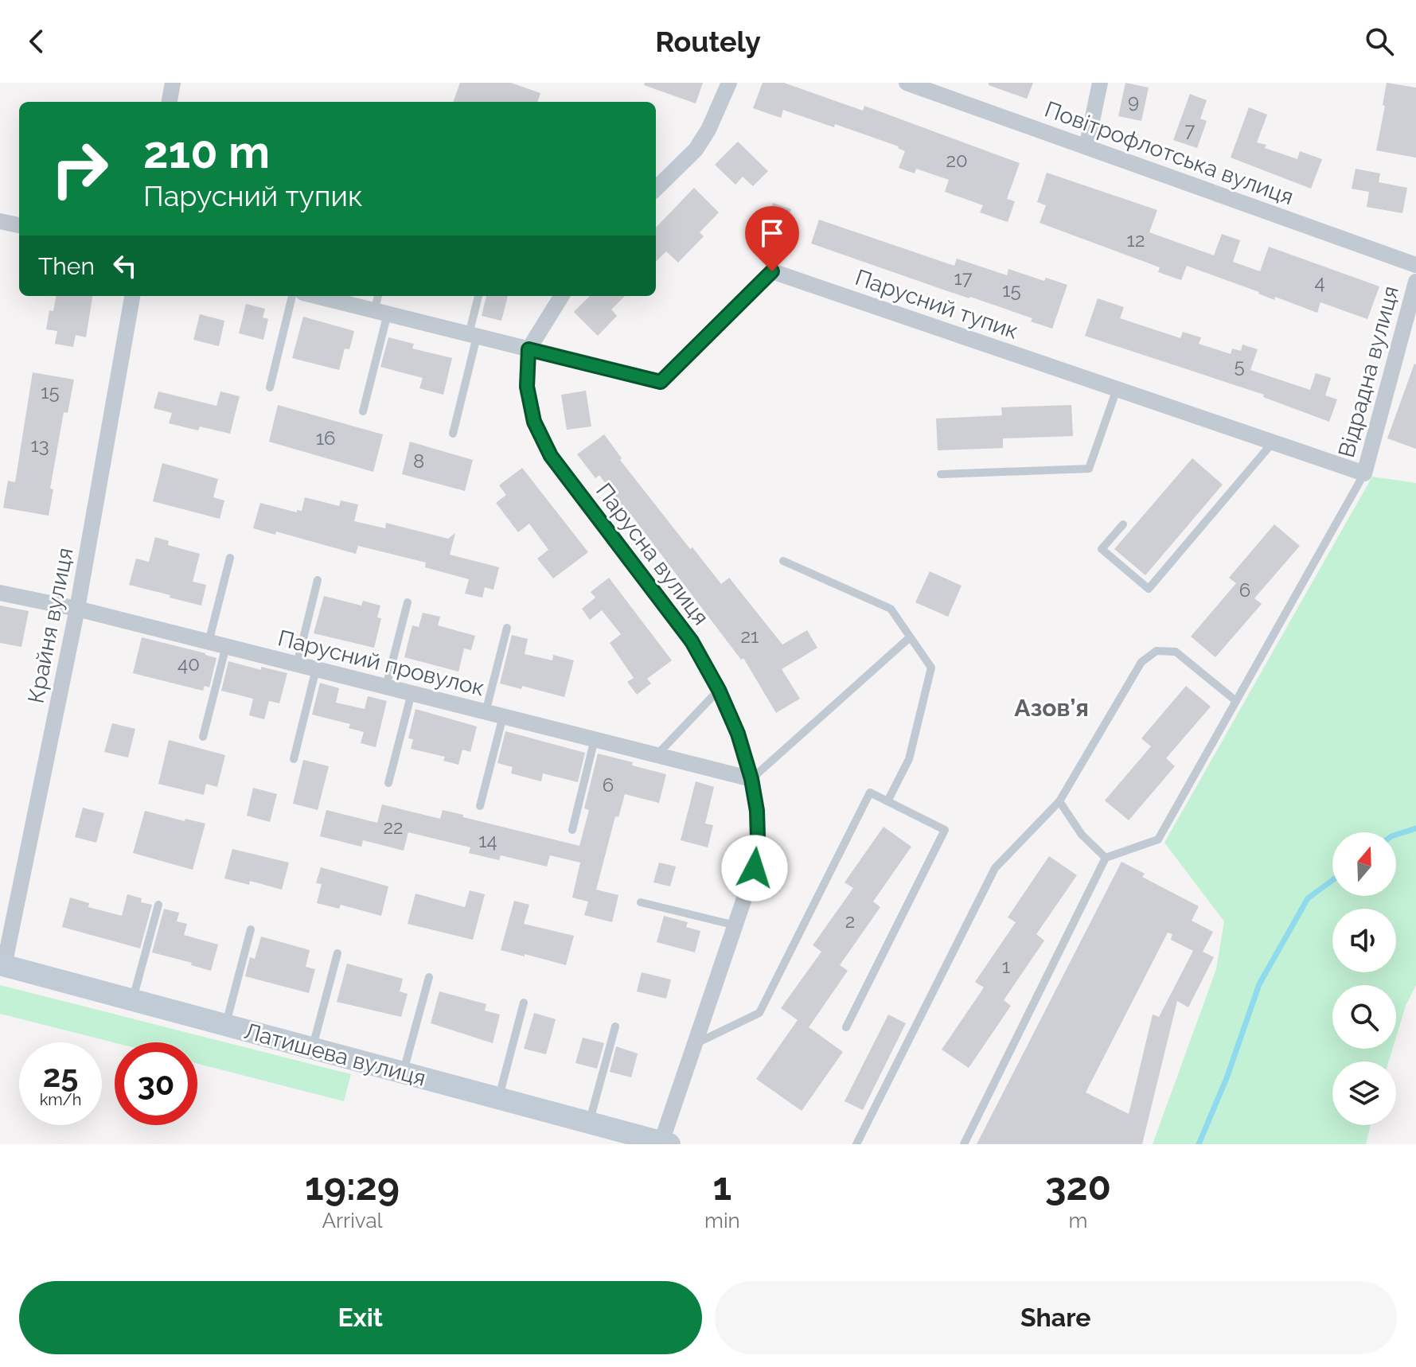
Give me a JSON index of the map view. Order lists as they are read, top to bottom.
{
  "streets": {
    "street": [
      "Повітрофлотська вулиця",
      "Парусний тупик",
      "Відрадна вулиця",
      "Парусна вулиця",
      "Крайня вулиця",
      "Парусний провулок",
      "Латишева вулиця"
    ]
  },
  "crossings": [
    ["Парусний тупик", "Відрадна вулиця"],
    ["Парусний тупик", "Парусна вулиця"],
    ["Парусна вулиця", "Парусний провулок"],
    ["Парусна вулиця", "Латишева вулиця"],
    ["Крайня вулиця", "Парусний провулок"],
    ["Крайня вулиця", "Латишева вулиця"]
  ],
  "districts": ["Азов’я"],
  "house_numbers": [
    "9",
    "7",
    "20",
    "12",
    "17",
    "4",
    "15",
    "5",
    "15",
    "16",
    "13",
    "8",
    "6",
    "21",
    "40",
    "6",
    "22",
    "14",
    "2",
    "1"
  ],
  "north": "top",
  "page": {
    "header": "Routely",
    "turn": ["210 m", "Парусний тупик"],
    "then": "Then",
    "speed": "25 km/h",
    "limit": "30",
    "eta": [
      "19:29",
      "Arrival",
      "1",
      "min",
      "320",
      "m"
    ],
    "buttons": ["Exit", "Share"]
  }
}
